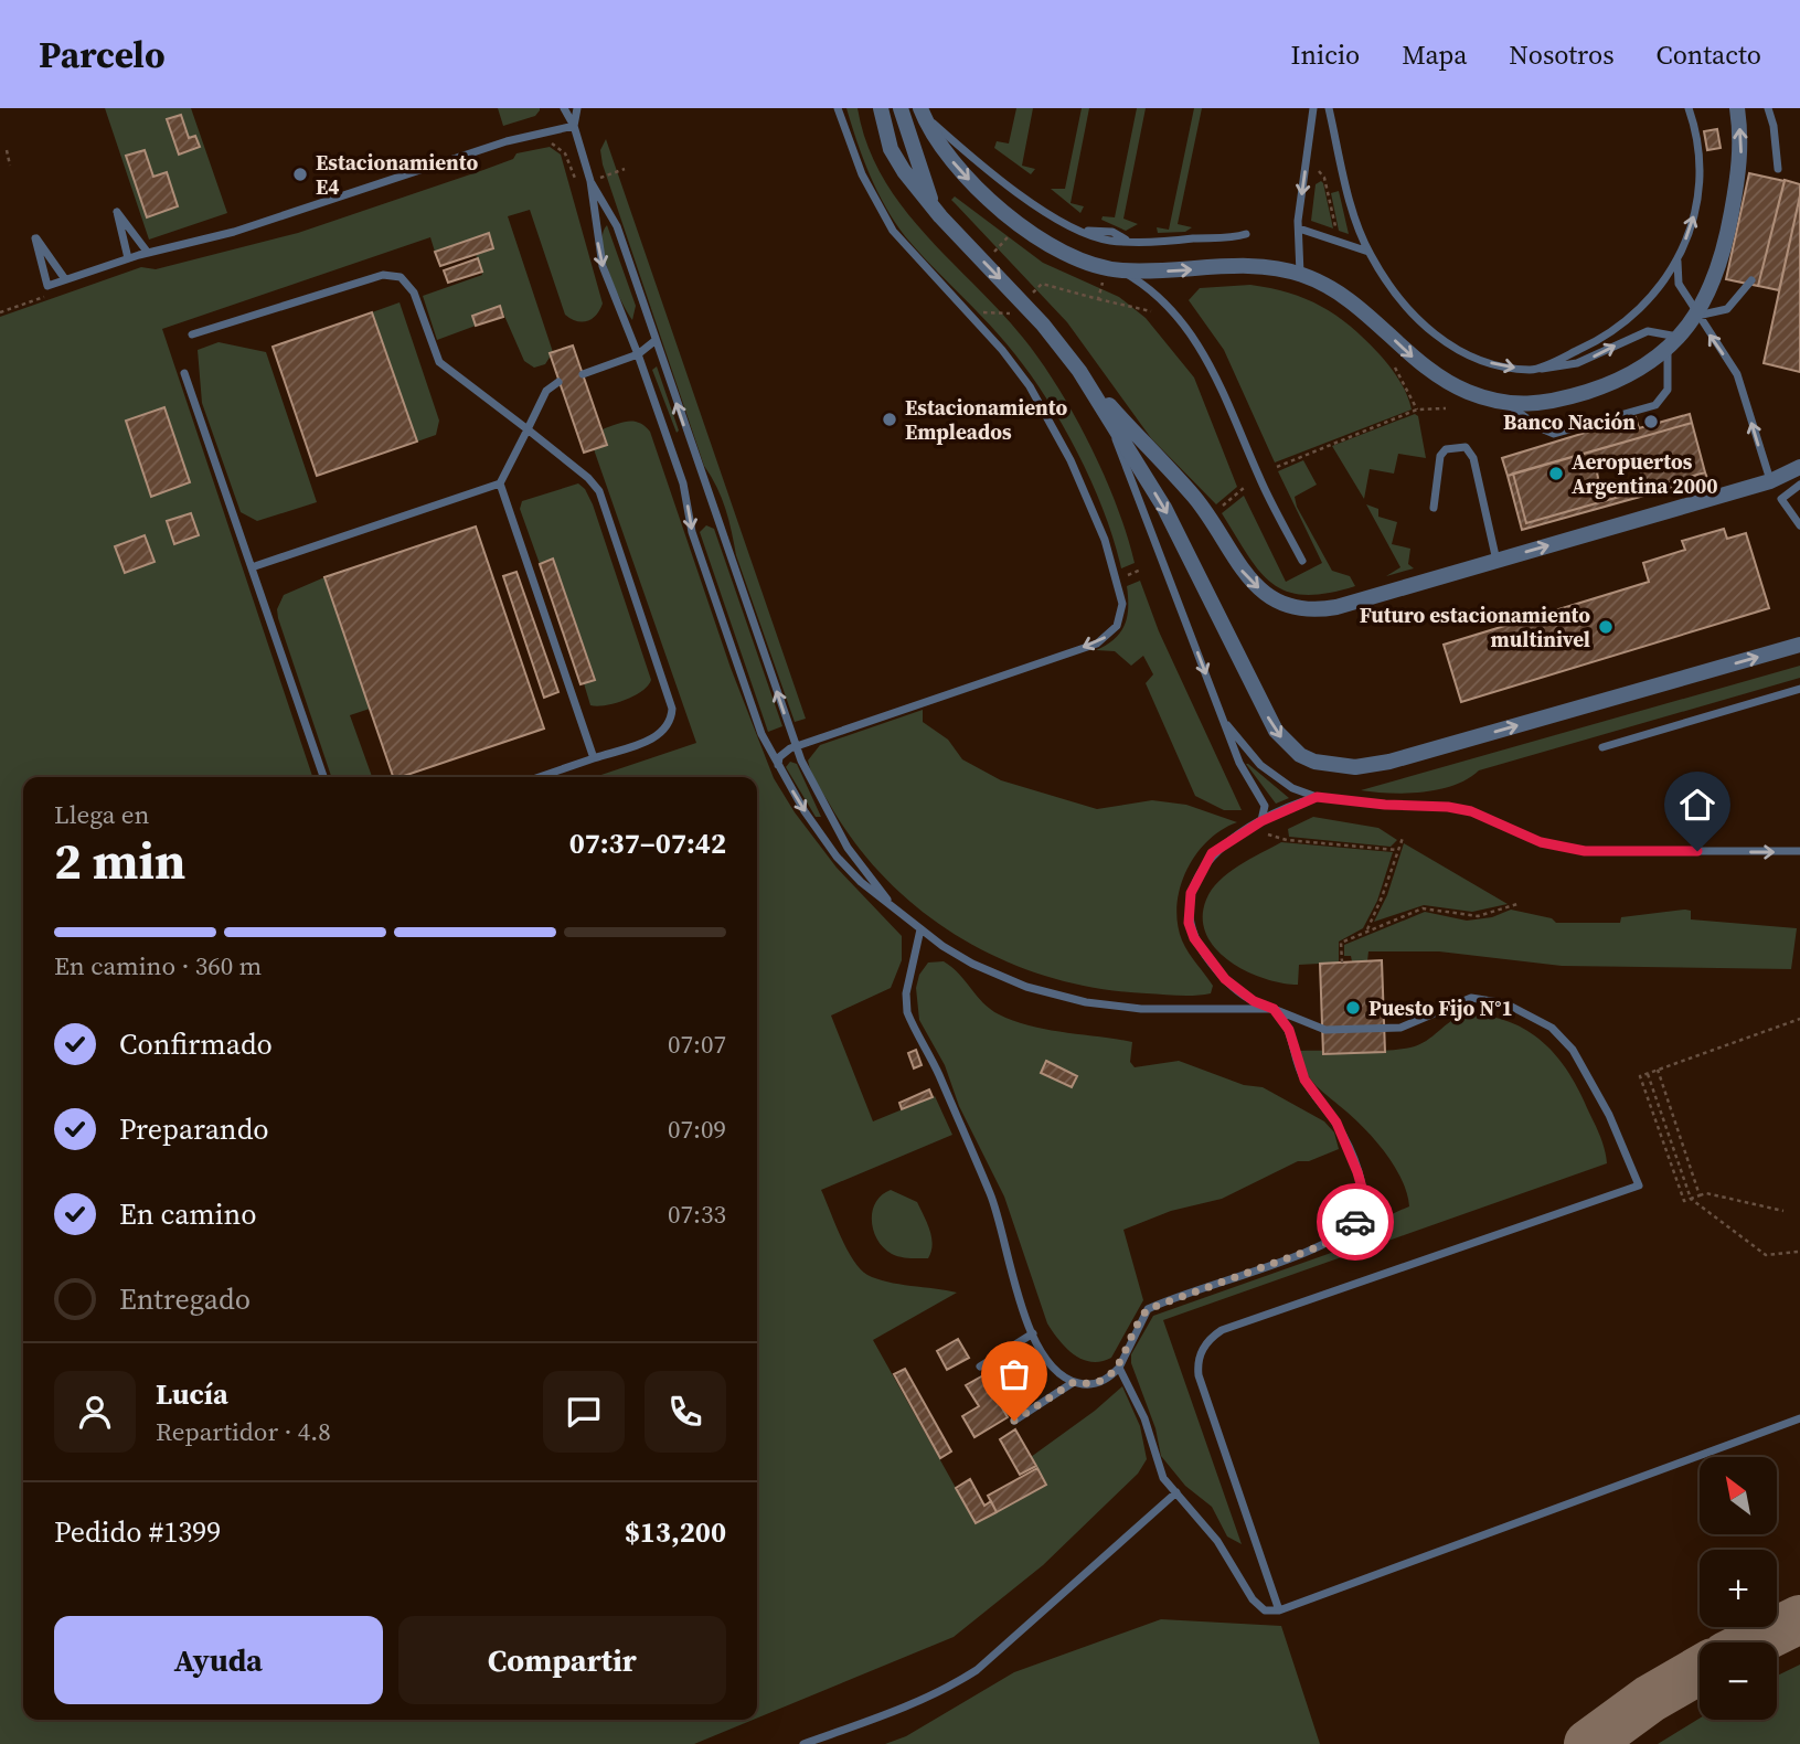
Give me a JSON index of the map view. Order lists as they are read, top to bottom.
{
  "places": [
    "Estacionamiento E4",
    "Estacionamiento Empleados",
    "Banco Nación",
    "Aeropuertos Argentina 2000",
    "Futuro estacionamiento multinivel",
    "Puesto Fijo N°1"
  ],
  "north": "top left",
  "page": {
    "header": "Parcelo",
    "nav": [
      "Inicio",
      "Mapa",
      "Nosotros",
      "Contacto"
    ],
    "heading": ["2 min", "Llega en", "07:37–07:42"],
    "panel": [
      "Lucía",
      "Repartidor · 4.8",
      "Pedido #1399",
      "$13,200"
    ],
    "bar": "En camino · 360 m",
    "list": [
      ["Confirmado", "07:07"],
      ["Preparando", "07:09"],
      ["En camino", "07:33"],
      "Entregado"
    ],
    "map_buttons": ["+", "−"],
    "buttons": ["Ayuda", "Compartir"]
  }
}
